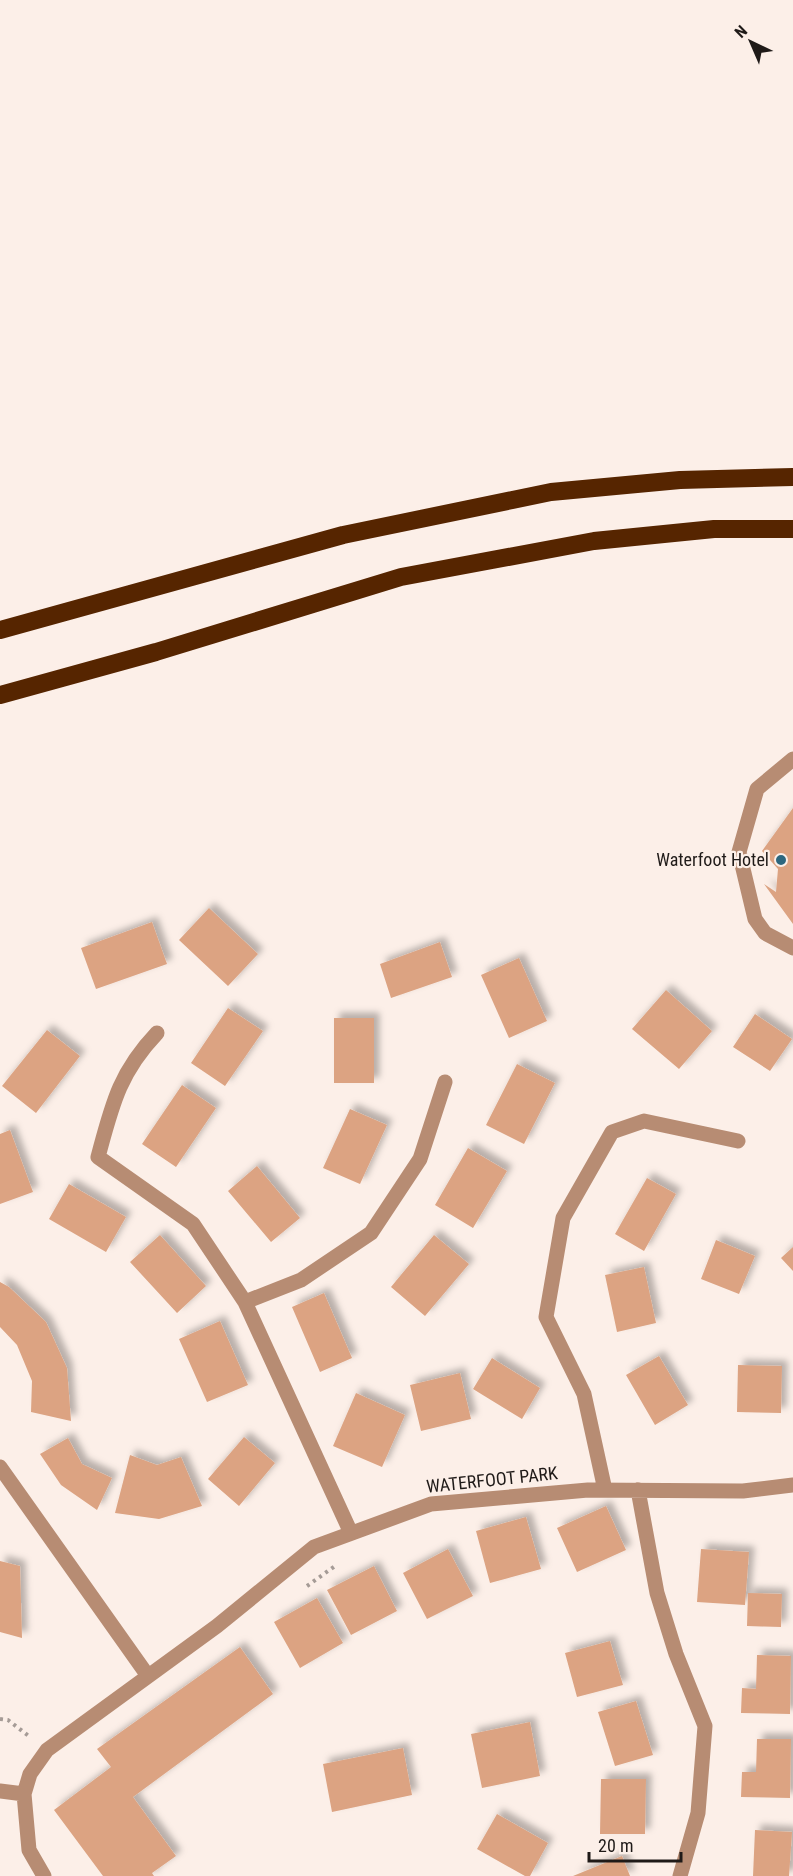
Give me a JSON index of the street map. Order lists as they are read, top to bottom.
{
  "streets": {
    "street": ["WATERFOOT PARK"]
  },
  "places": ["Waterfoot Hotel"],
  "scale_bar": "20 m",
  "north": "top left"
}
